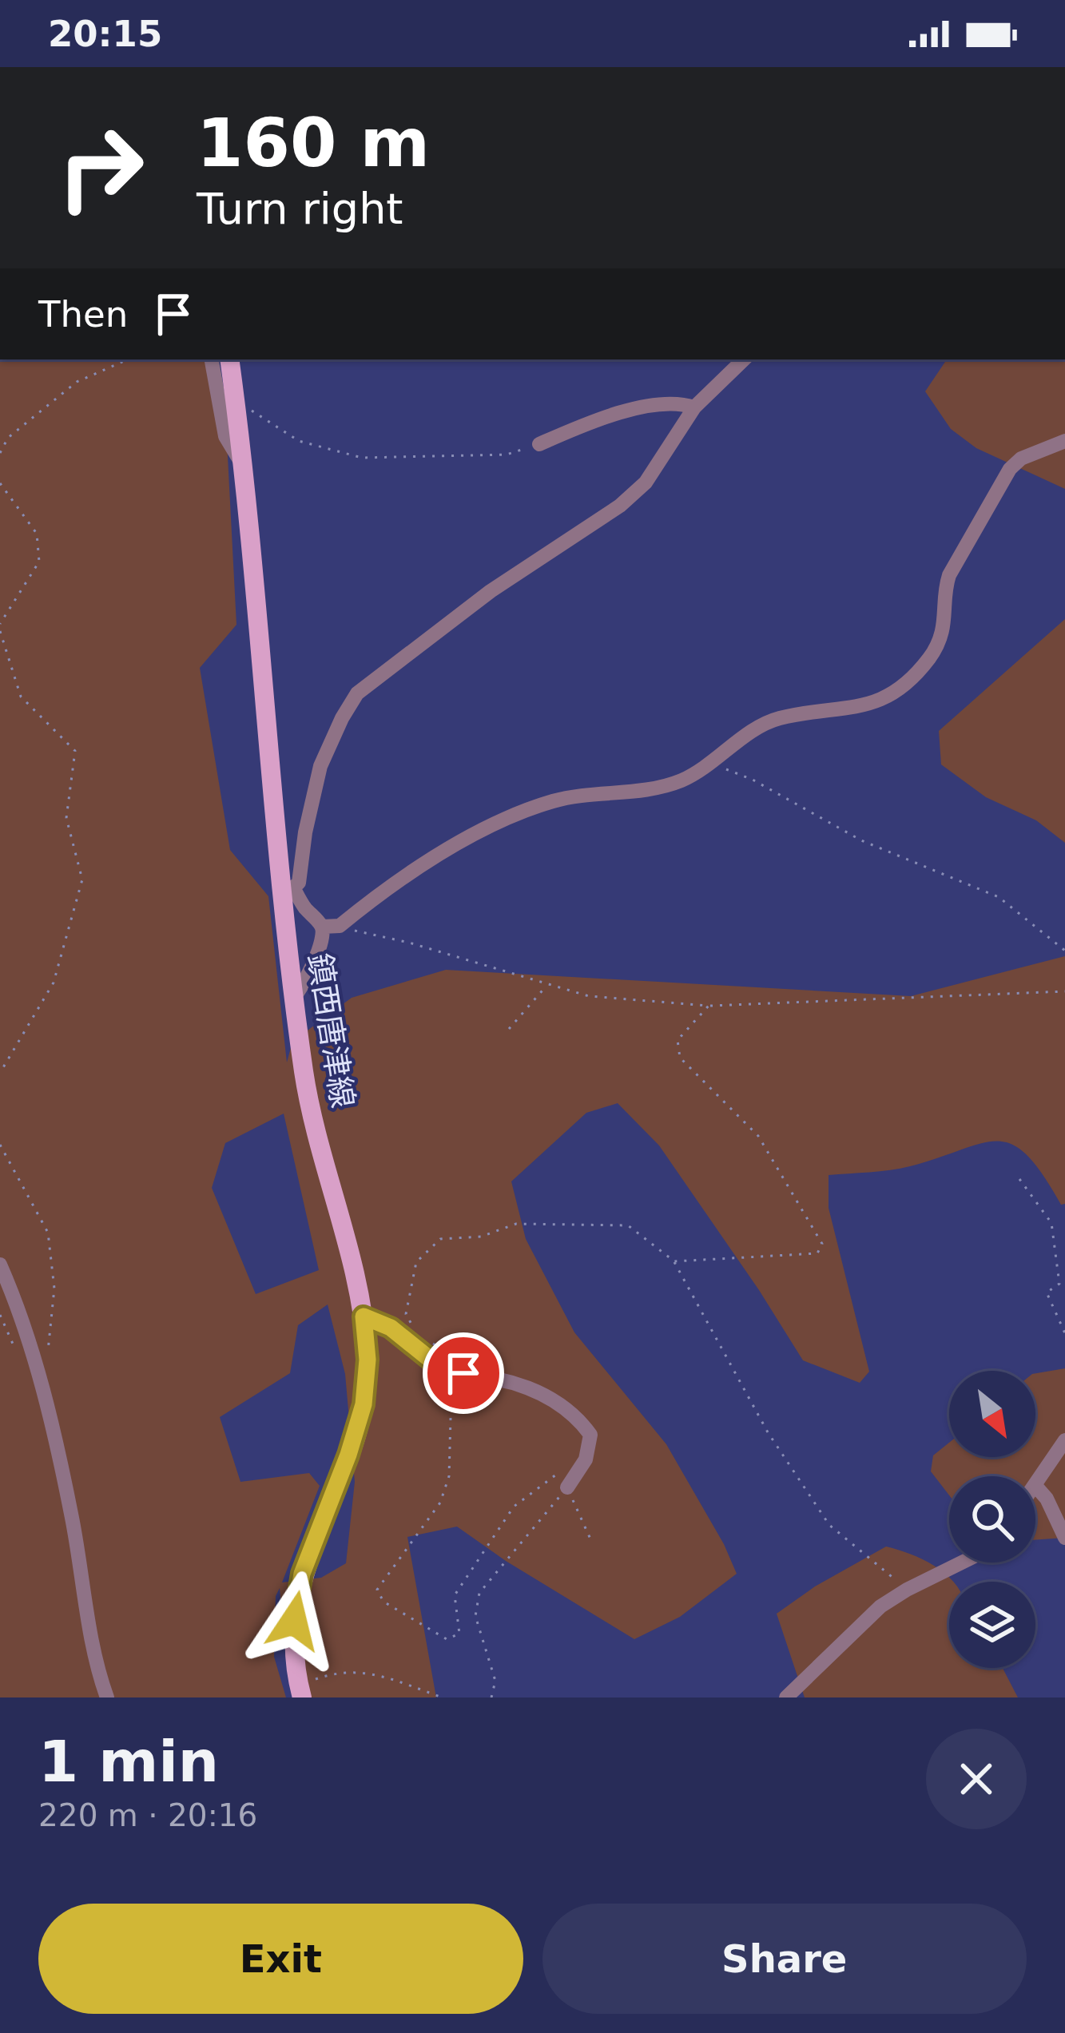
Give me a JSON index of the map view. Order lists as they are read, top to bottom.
{
  "streets": {
    "main road": ["鎮西唐津線"]
  },
  "north": "bottom right",
  "page": {
    "status": "20:15",
    "turn": ["160 m", "Turn right"],
    "then": "Then",
    "heading": ["1 min", "220 m · 20:16"],
    "buttons": ["Exit", "Share"]
  }
}
